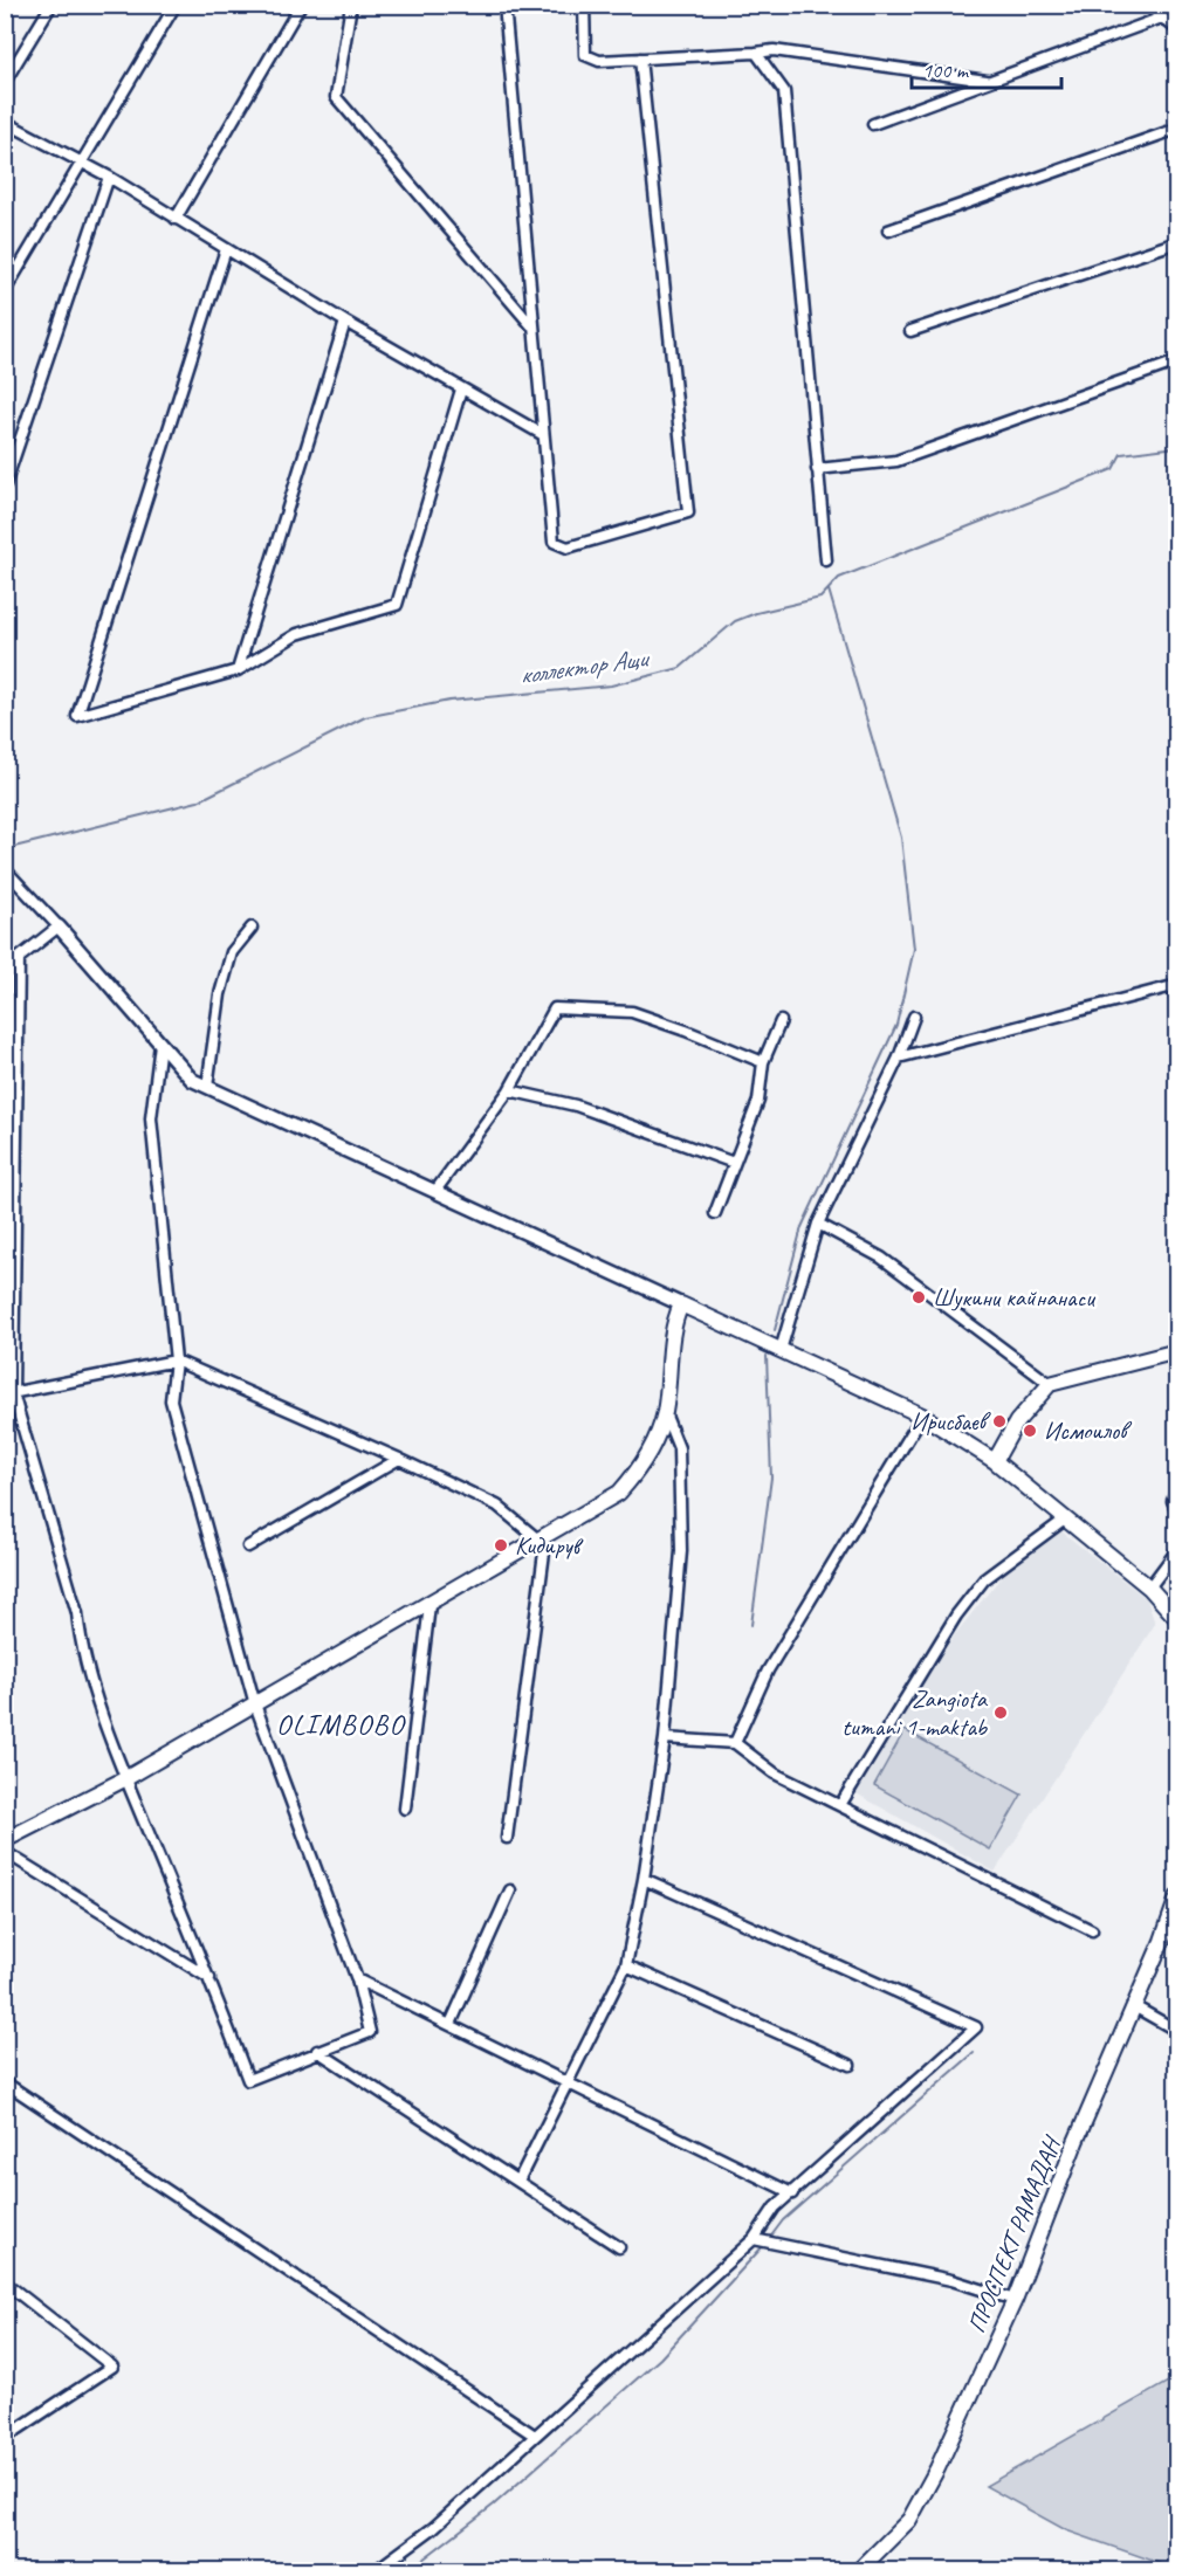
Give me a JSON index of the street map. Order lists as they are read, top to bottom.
{
  "streets": {
    "main road": ["ПРОСПЕКТ РАМАДАН"]
  },
  "districts": ["OLIMBOBO"],
  "water": ["коллектор Ащи"],
  "places": [
    "Шукини кайнанаси",
    "Ирисбаев",
    "Исмоилов",
    "Кидирув",
    "Zangiota tumani 1-maktab"
  ],
  "scale_bar": "100 m"
}
